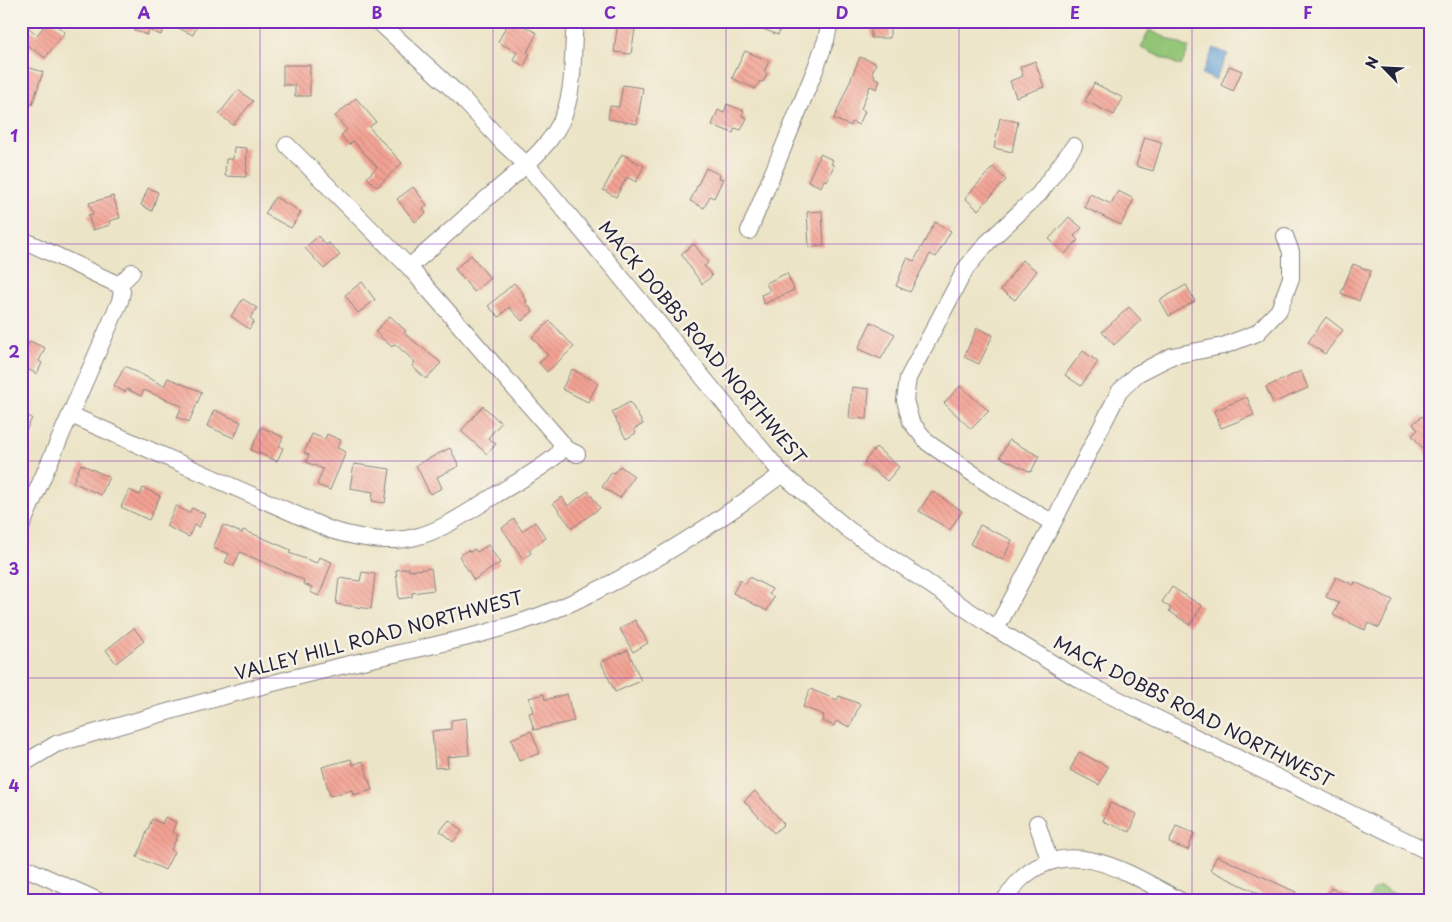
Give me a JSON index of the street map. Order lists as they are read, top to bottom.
{
  "streets": {
    "street": ["MACK DOBBS ROAD NORTHWEST", "VALLEY HILL ROAD NORTHWEST"]
  },
  "crossings": [
    ["MACK DOBBS ROAD NORTHWEST", "VALLEY HILL ROAD NORTHWEST"]
  ],
  "north": "top left",
  "grid": {
    "columns": [
      "A",
      "B",
      "C",
      "D",
      "E",
      "F"
    ],
    "rows": [
      "1",
      "2",
      "3",
      "4"
    ]
  }
}
